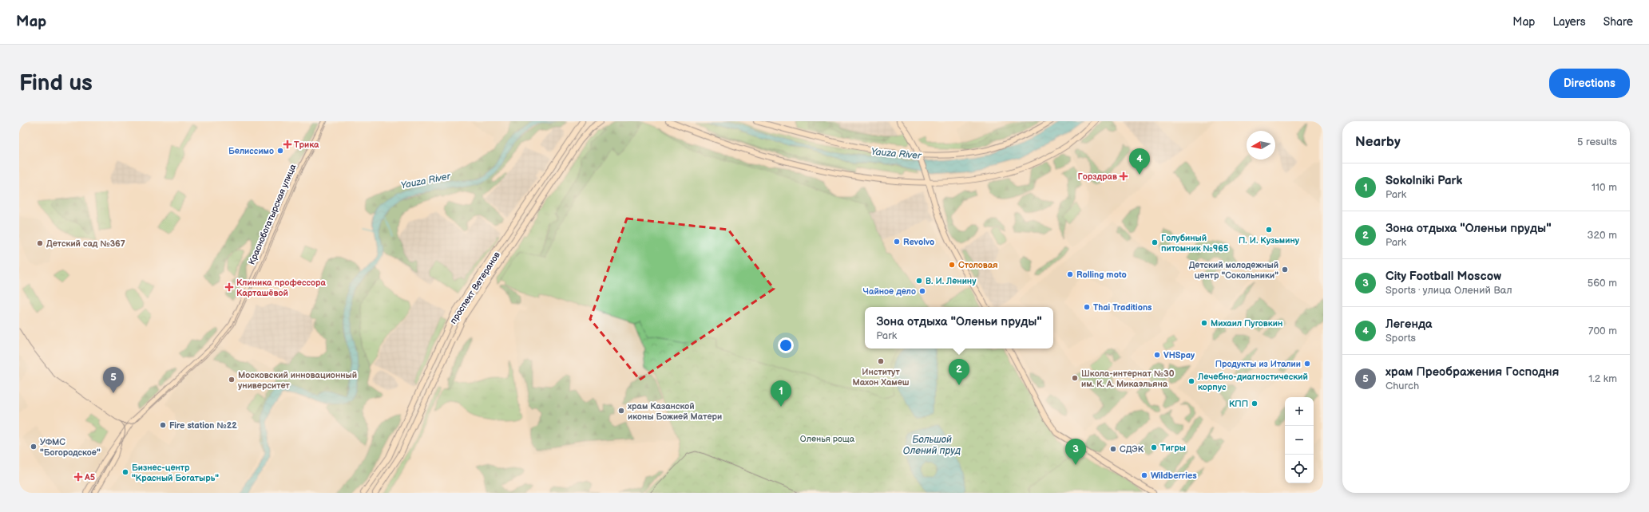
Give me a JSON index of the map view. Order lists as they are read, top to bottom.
{
  "streets": {
    "main road": ["Краснобогатырская улица", "проспект Ветеранов"]
  },
  "water": ["Yauza River", "Большой Олений пруд"],
  "parks": ["Оленья роща"],
  "places": {
    "health": [
      "Трика",
      "Горздрав",
      "Клиника профессора Карташёвой",
      "A5"
    ],
    "other": [
      "Белиссимо",
      "П. И. Кузьмину",
      "Revolvo",
      "Голубиный питомник №965",
      "Детский сад №367",
      "Столовая",
      "Детский молодежный центр \"Сокольники\"",
      "Rolling moto",
      "В. И. Ленину",
      "Чайное дело",
      "Thai Traditions",
      "Михаил Пуговкин",
      "VHSpay",
      "Институт Махон Хамеш",
      "Продукты из Италии",
      "Школа-интернат №30 им. К. А. Микаэльяна",
      "Московский инновационный университет",
      "Лечебно-диагностический корпус",
      "КПП",
      "храм Казанской иконы Божией Матери",
      "Fire station №22",
      "УФМС \"Богородское\"",
      "Тигры",
      "СДЭК",
      "Бизнес-центр \"Красный Богатырь\"",
      "Wildberries"
    ]
  },
  "north": "left",
  "page": {
    "header": "Map",
    "nav": ["Map", "Layers", "Share"],
    "buttons": "Directions",
    "title": "Find us",
    "heading": ["Nearby", "5 results"],
    "pins": [
      "4",
      "2",
      "5",
      "1",
      "3"
    ],
    "list": [
      {
        "mark": "1",
        "name": "Sokolniki Park",
        "note": "Park",
        "value": "110 m"
      },
      {
        "mark": "2",
        "name": "Зона отдыха \"Оленьи пруды\"",
        "note": "Park",
        "value": "320 m"
      },
      {
        "mark": "3",
        "name": "City Football Moscow",
        "note": "Sports · улица Олений Вал",
        "value": "560 m"
      },
      {
        "mark": "4",
        "name": "Легенда",
        "note": "Sports",
        "value": "700 m"
      },
      {
        "mark": "5",
        "name": "храм Преображения Господня",
        "note": "Church",
        "value": "1.2 km"
      }
    ],
    "popup": ["Зона отдыха \"Оленьи пруды\"", "Park"],
    "map_buttons": ["+", "−"]
  }
}
